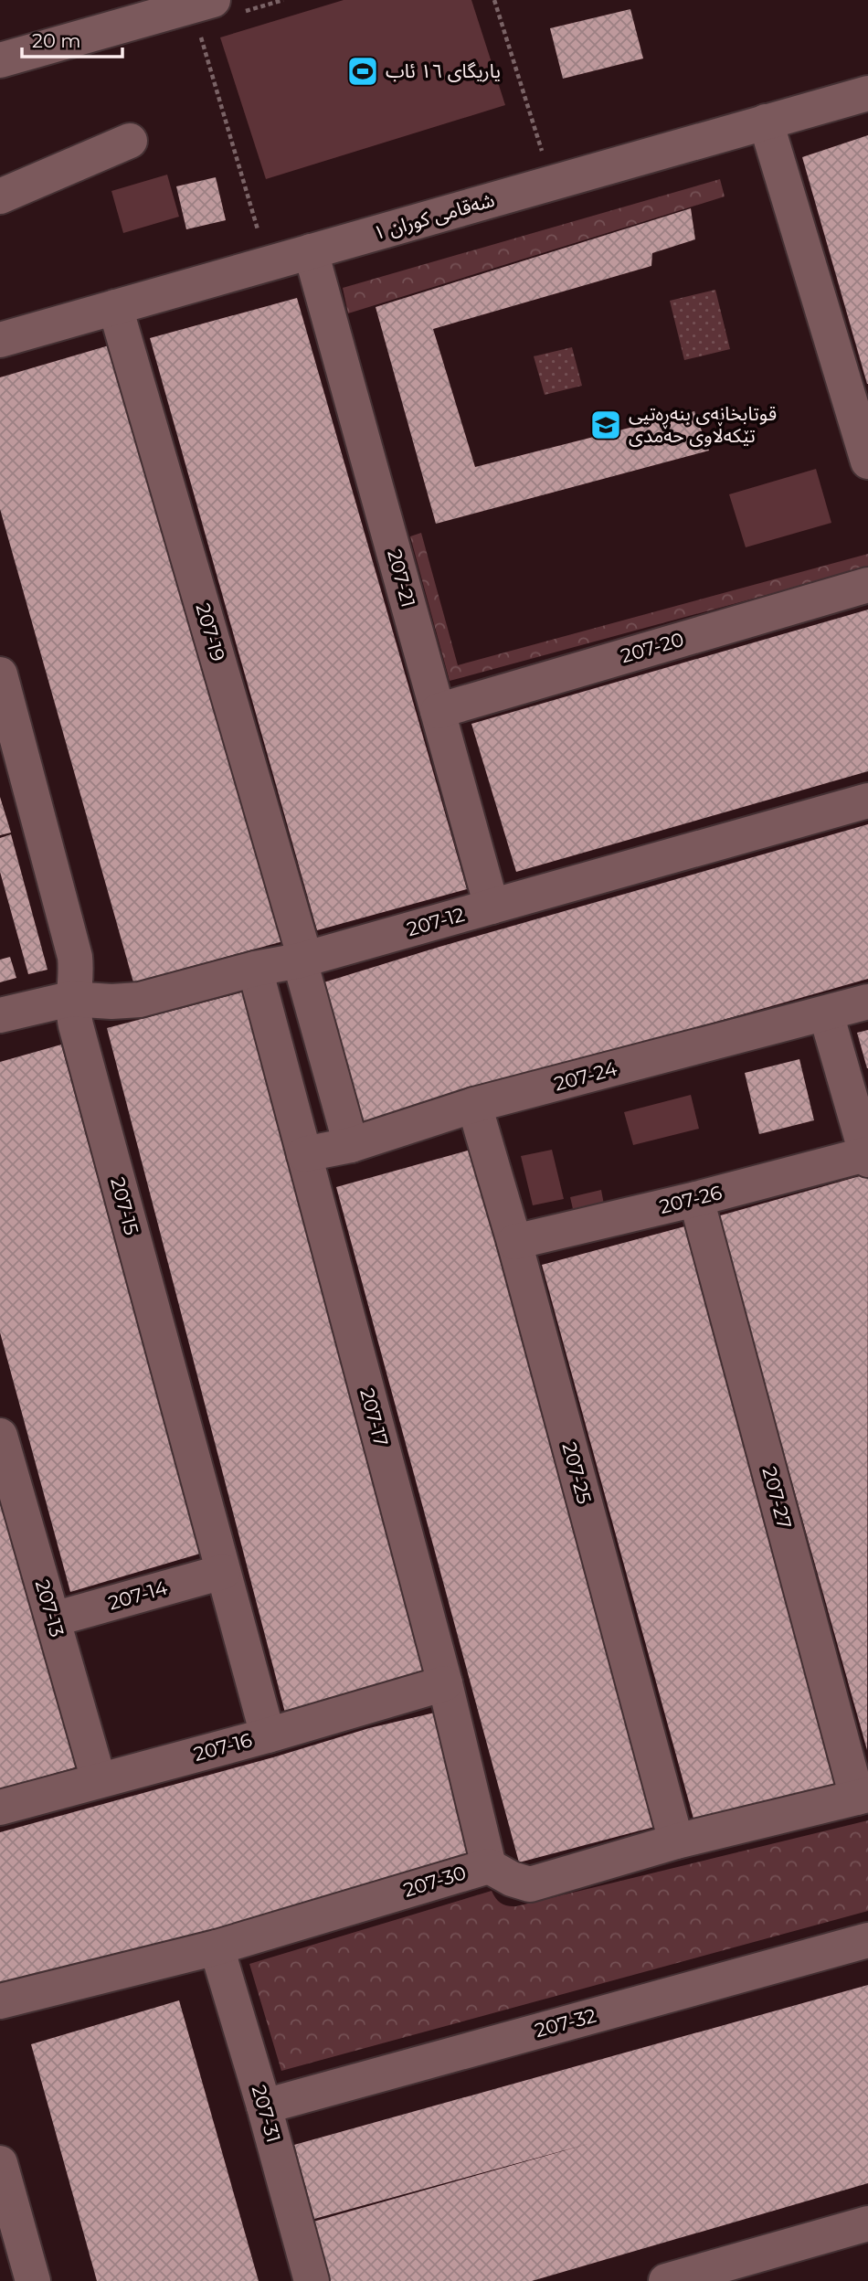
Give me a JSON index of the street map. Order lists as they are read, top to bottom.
{
  "streets": {
    "street": [
      "شەقامی کوران ١",
      "207-21",
      "207-19",
      "207-20",
      "207-12",
      "207-24",
      "207-26",
      "207-15",
      "207-17",
      "207-25",
      "207-27",
      "207-14",
      "207-13",
      "207-16",
      "207-30",
      "207-32",
      "207-31"
    ]
  },
  "crossings": [
    ["شەقامی کوران ١", "207-21"],
    ["شەقامی کوران ١", "207-19"],
    ["207-21", "207-20"],
    ["207-21", "207-12"],
    ["207-19", "207-12"],
    ["207-12", "207-15"],
    ["207-12", "207-17"],
    ["207-24", "207-17"],
    ["207-24", "207-25"],
    ["207-26", "207-25"],
    ["207-26", "207-27"],
    ["207-15", "207-14"],
    ["207-15", "207-16"],
    ["207-17", "207-16"],
    ["207-17", "207-30"],
    ["207-25", "207-30"],
    ["207-27", "207-30"],
    ["207-14", "207-13"],
    ["207-13", "207-16"],
    ["207-30", "207-31"],
    ["207-32", "207-31"]
  ],
  "places": {
    "sports": ["یاریگای ١٦ ئاب"],
    "school or university": ["قوتابخانەی بنەڕەتیی تێکەڵاوی حەمدی"]
  },
  "scale_bar": "20 m"
}
